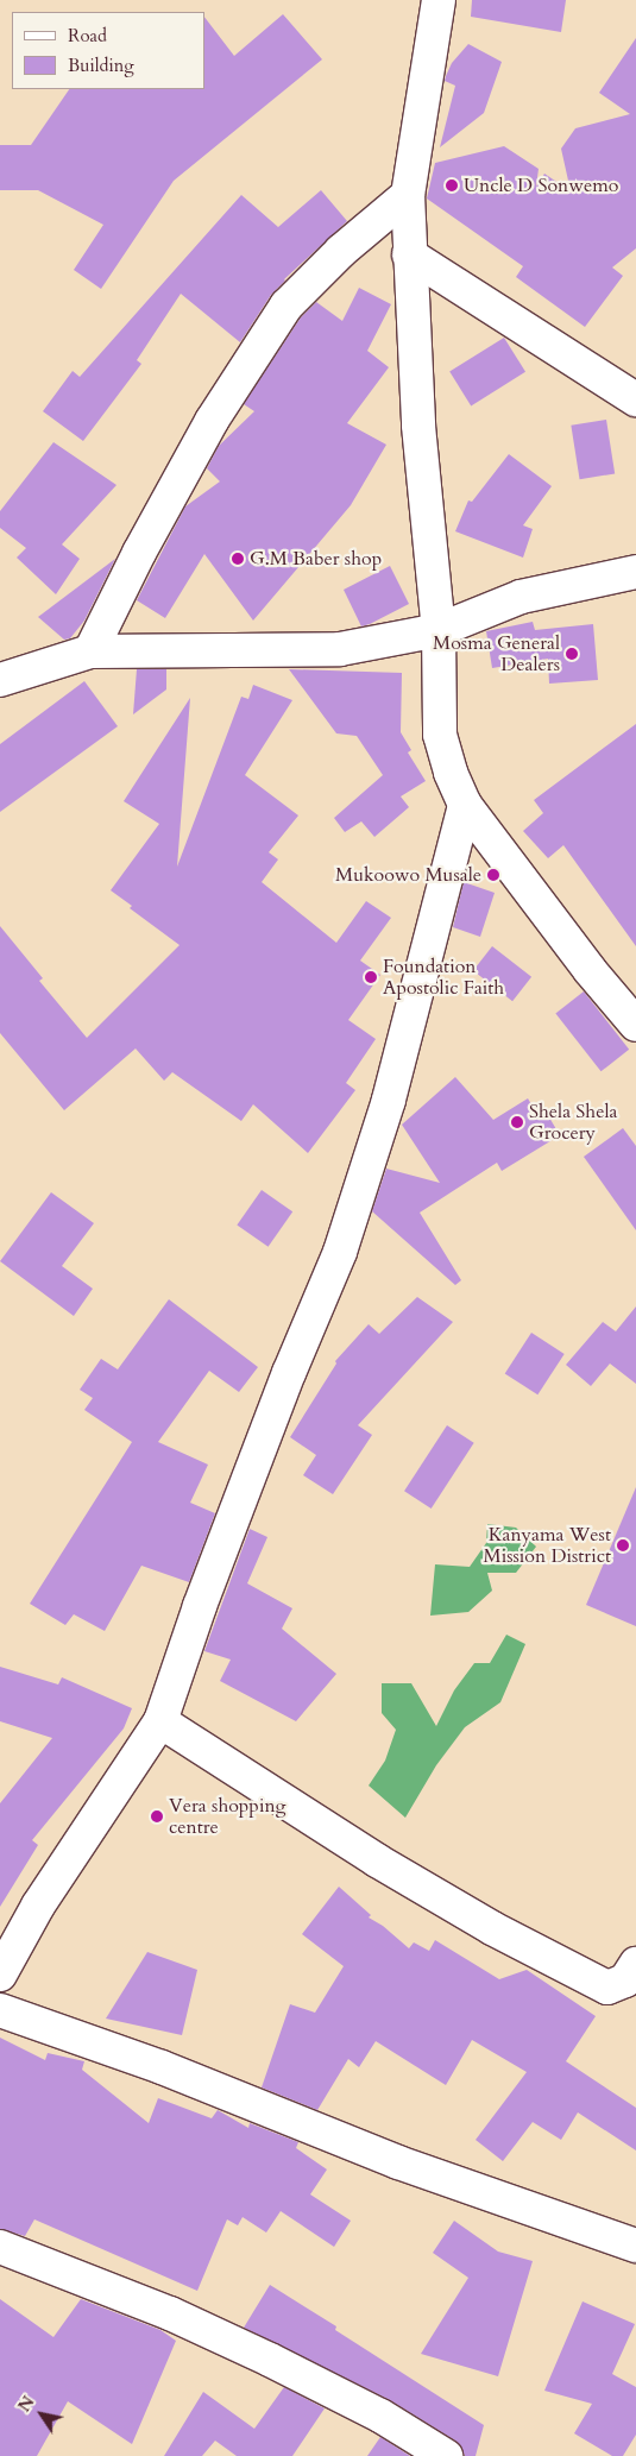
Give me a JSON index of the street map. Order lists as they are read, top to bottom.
{
  "places": [
    "Uncle D Sonwemo",
    "G.M Baber shop",
    "Mosma General Dealers",
    "Mukoowo Musale",
    "Foundation Apostolic Faith",
    "Shela Shela Grocery",
    "Kanyama West Mission District",
    "Vera shopping centre"
  ],
  "legend": ["Road", "Building"],
  "north": "top left"
}
